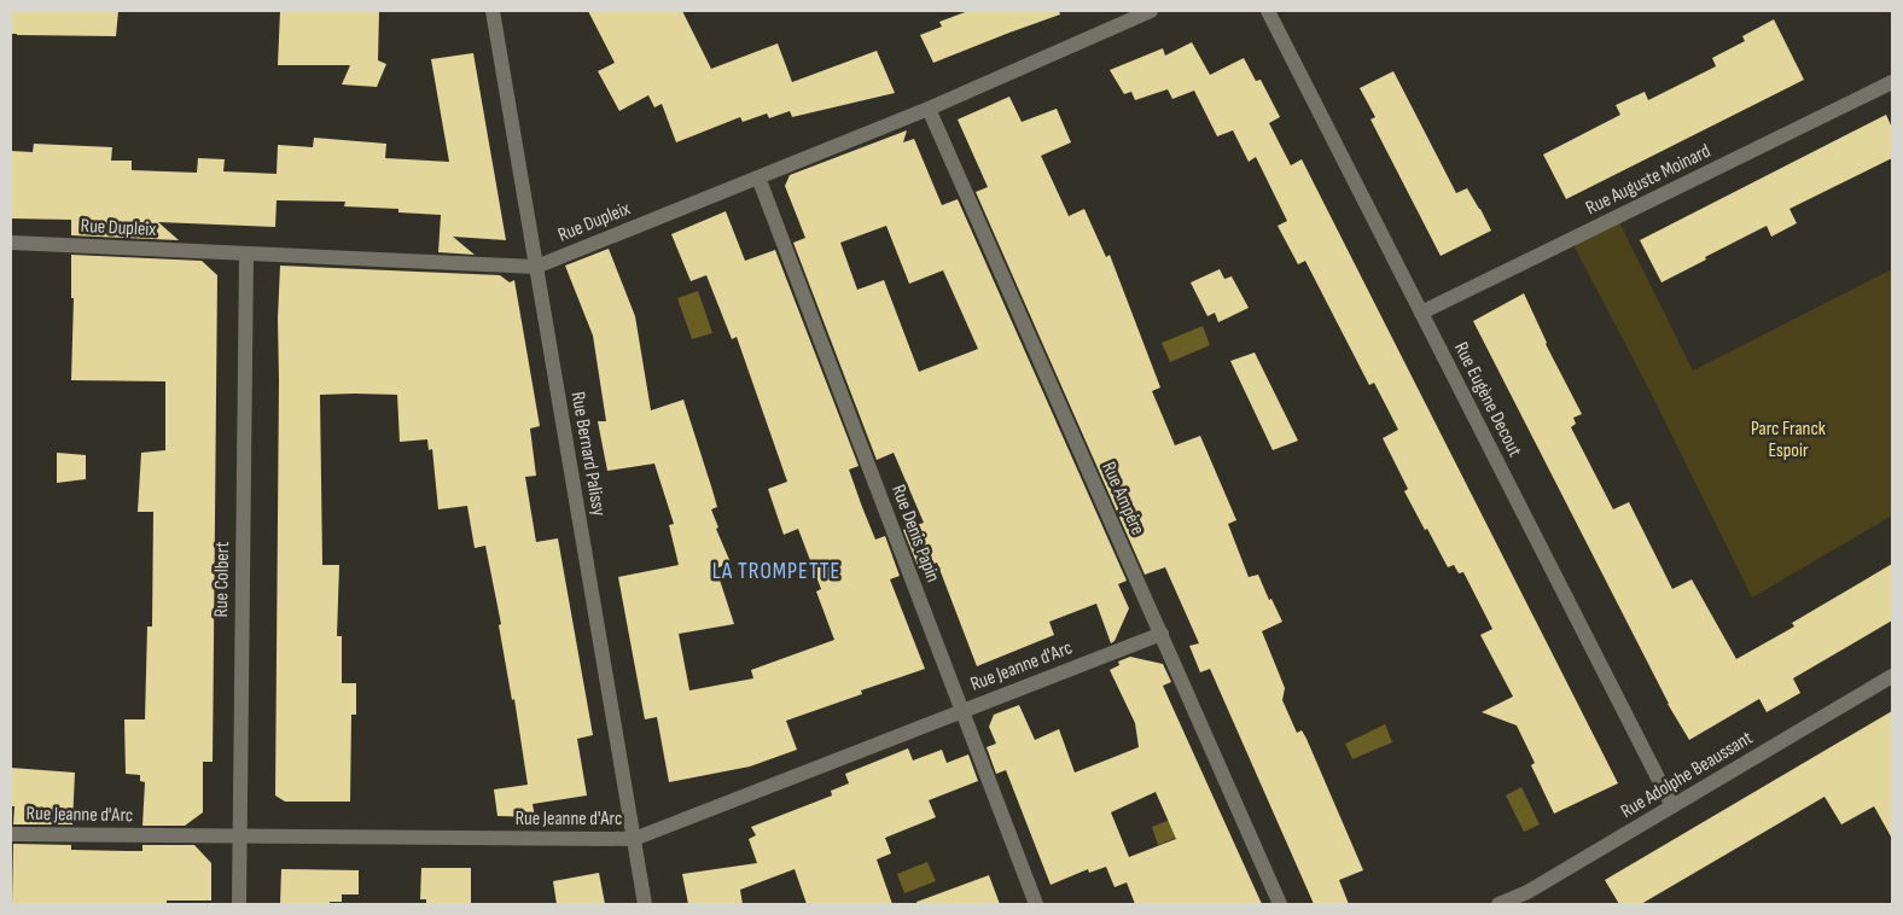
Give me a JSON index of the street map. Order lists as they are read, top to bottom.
{
  "streets": {
    "street": [
      "Rue Auguste Moinard",
      "Rue Dupleix",
      "Rue Eugène Decout",
      "Rue Bernard Palissy",
      "Rue Ampère",
      "Rue Denis Papin",
      "Rue Colbert",
      "Rue Jeanne d'Arc",
      "Rue Adolphe Beaussant"
    ]
  },
  "crossings": [
    ["Rue Auguste Moinard", "Rue Eugène Decout"],
    ["Rue Dupleix", "Rue Bernard Palissy"],
    ["Rue Dupleix", "Rue Ampère"],
    ["Rue Dupleix", "Rue Denis Papin"],
    ["Rue Dupleix", "Rue Colbert"],
    ["Rue Eugène Decout", "Rue Adolphe Beaussant"],
    ["Rue Bernard Palissy", "Rue Jeanne d'Arc"],
    ["Rue Ampère", "Rue Jeanne d'Arc"],
    ["Rue Denis Papin", "Rue Jeanne d'Arc"],
    ["Rue Colbert", "Rue Jeanne d'Arc"]
  ],
  "districts": ["LA TROMPETTE"],
  "parks": ["Parc Franck Espoir"]
}
